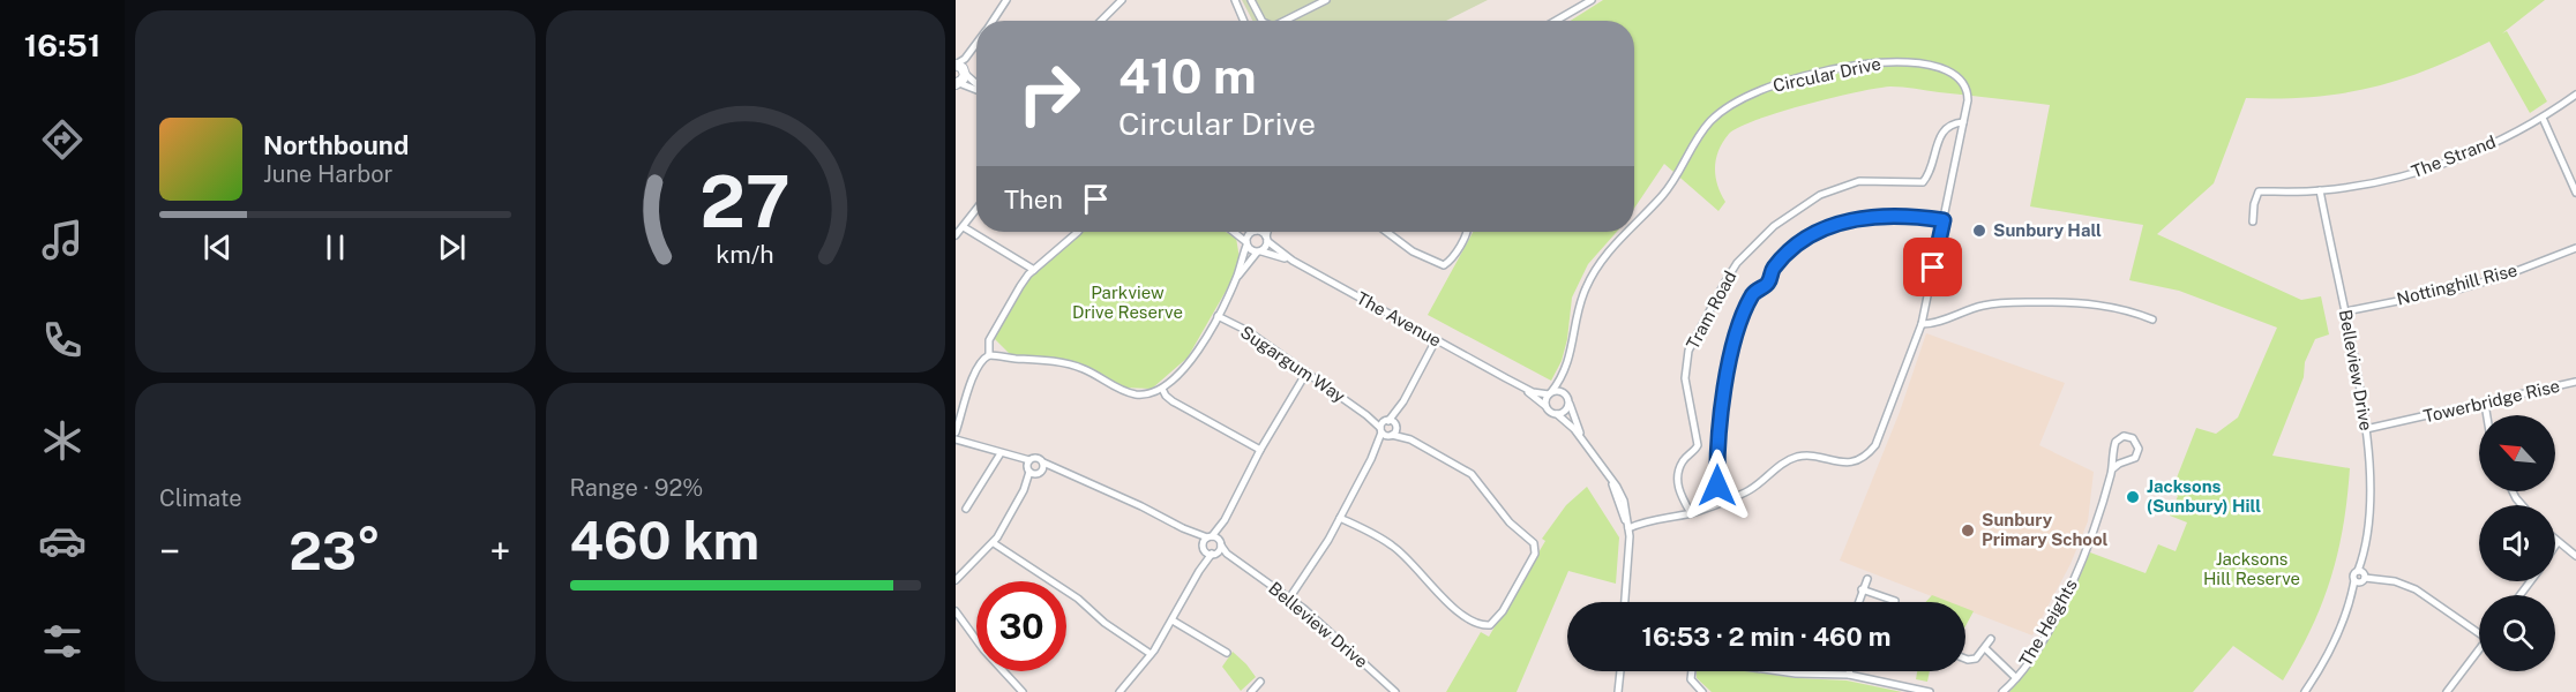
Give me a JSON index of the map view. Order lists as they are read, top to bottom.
{
  "streets": {
    "street": [
      "Circular Drive",
      "The Strand",
      "Nottinghill Rise",
      "Tram Road",
      "The Avenue",
      "Sugargum Way",
      "Belleview Drive",
      "Towerbridge Rise",
      "The Heights"
    ]
  },
  "crossings": [
    ["Circular Drive", "Tram Road"],
    ["Circular Drive", "The Avenue"],
    ["The Strand", "Belleview Drive"],
    ["Nottinghill Rise", "Belleview Drive"],
    ["Belleview Drive", "Towerbridge Rise"]
  ],
  "parks": ["Parkview Drive Reserve", "Jacksons Hill Reserve"],
  "places": ["Sunbury Hall", "Jacksons (Sunbury) Hill", "Sunbury Primary School"],
  "north": "top left",
  "page": {
    "tabs": "16:51",
    "turn": ["410 m", "Circular Drive"],
    "song": ["Northbound", "June Harbor"],
    "then": "Then",
    "tile": [
      "Climate",
      ["Range · 92%", "460 km"]
    ],
    "heat": ["−", "23°", "+"],
    "limit": "30",
    "trip": "16:53 · 2 min · 460 m",
    "gauge": ["27", "km/h"]
  }
}
